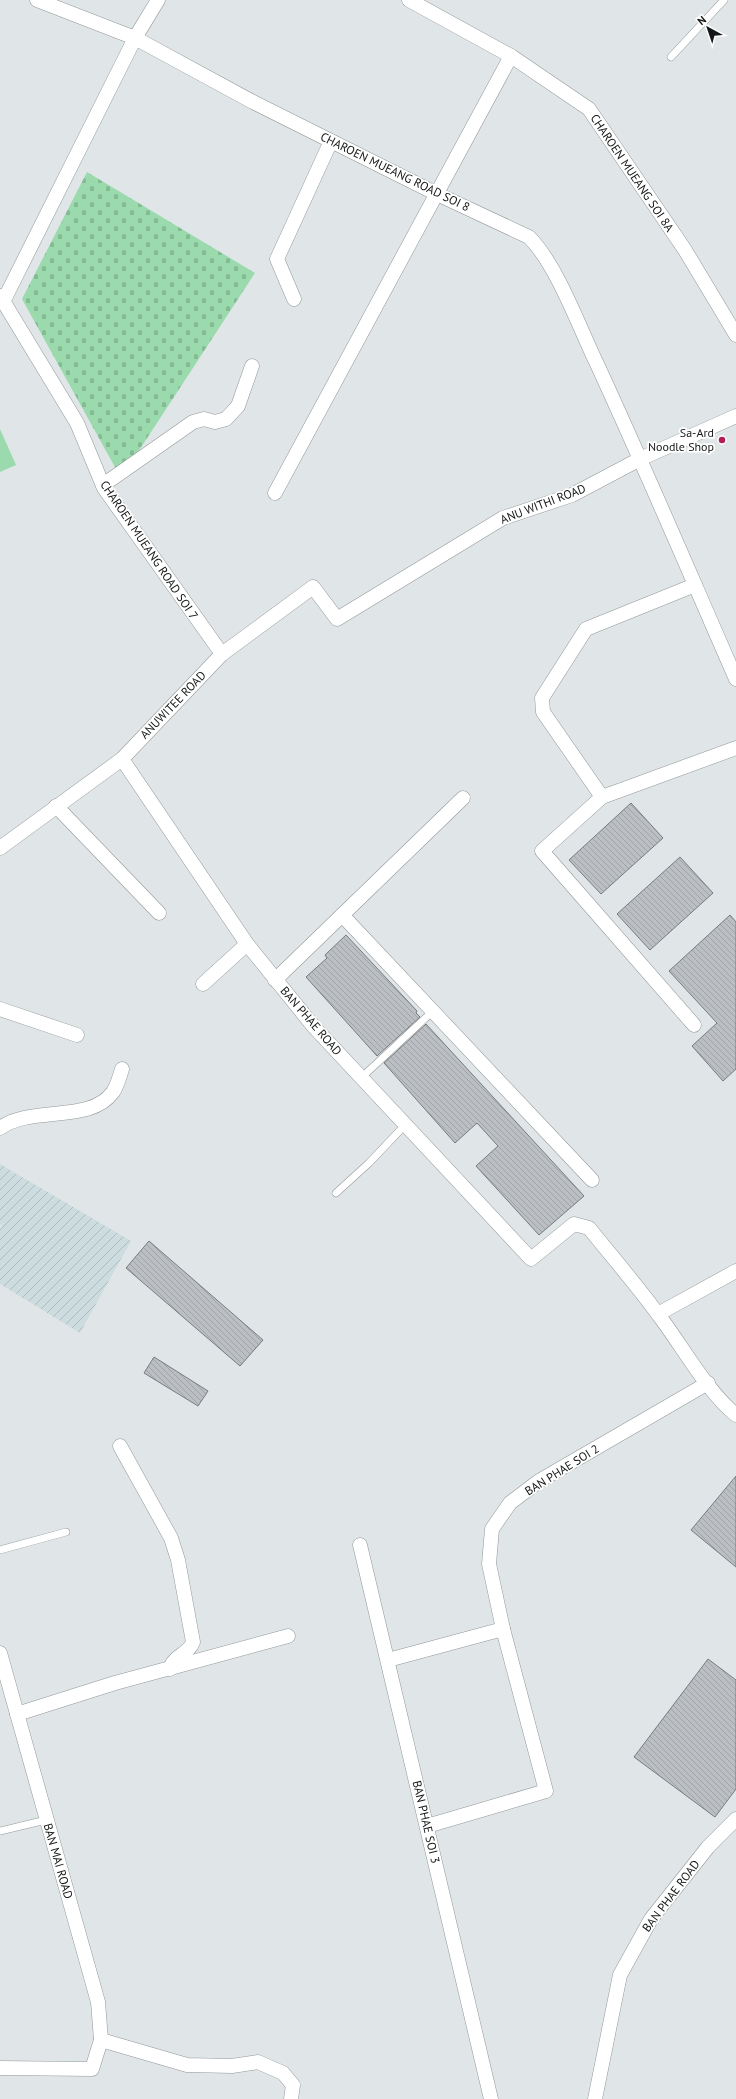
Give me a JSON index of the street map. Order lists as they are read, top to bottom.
{
  "streets": {
    "street": [
      "CHAROEN MUEANG ROAD SOI 8",
      "CHAROEN MUEANG SOI 8A",
      "ANU WITHI ROAD",
      "CHAROEN MUEANG ROAD SOI 7",
      "ANUWITEE ROAD",
      "BAN PHAE ROAD",
      "BAN PHAE SOI 2",
      "BAN PHAE SOI 3",
      "BAN MAI ROAD"
    ]
  },
  "crossings": [
    ["CHAROEN MUEANG ROAD SOI 8", "ANU WITHI ROAD"],
    ["ANU WITHI ROAD", "ANUWITEE ROAD"],
    ["CHAROEN MUEANG ROAD SOI 7", "ANUWITEE ROAD"],
    ["ANUWITEE ROAD", "BAN PHAE ROAD"],
    ["BAN PHAE SOI 2", "BAN PHAE SOI 3"]
  ],
  "places": ["Sa-Ard Noodle Shop"],
  "north": "top left"
}
